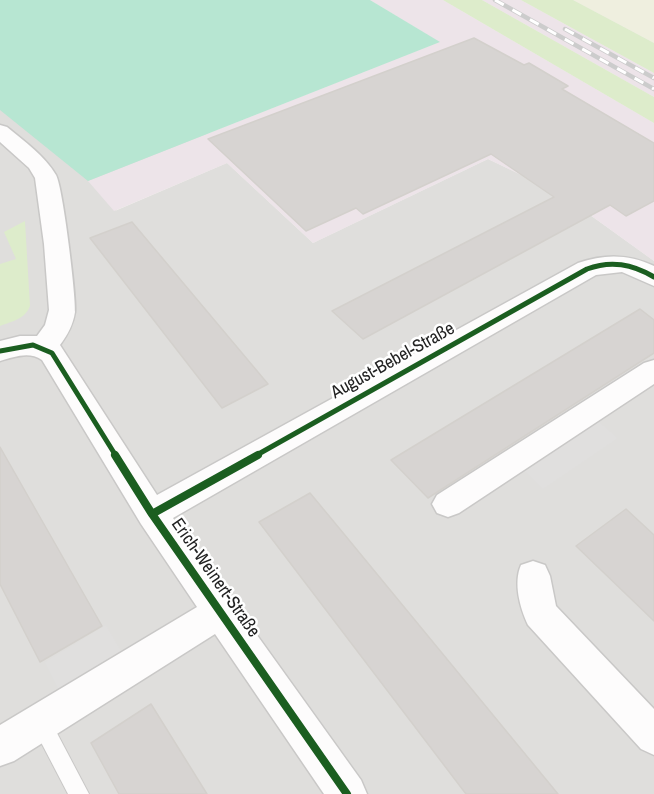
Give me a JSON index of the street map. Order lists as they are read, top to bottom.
{
  "streets": {
    "street": ["August-Bebel-Straße", "Erich-Weinert-Straße"]
  },
  "crossings": [
    ["August-Bebel-Straße", "Erich-Weinert-Straße"]
  ]
}
